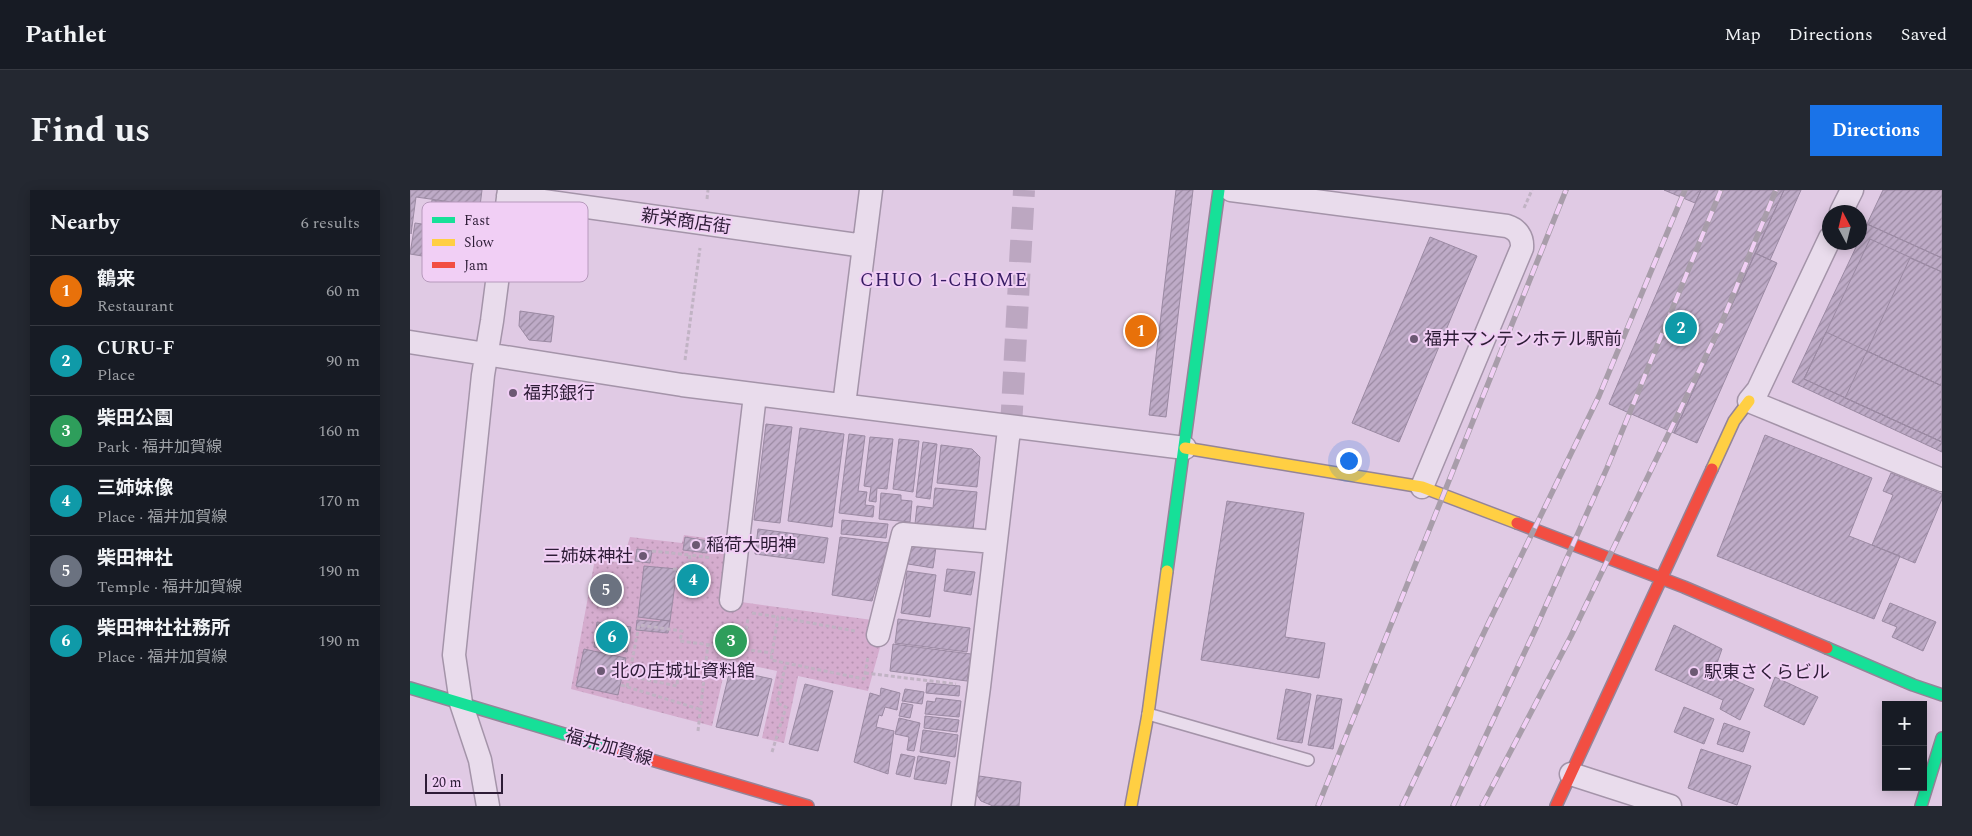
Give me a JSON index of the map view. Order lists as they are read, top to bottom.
{
  "streets": {
    "street": ["新栄商店街", "福井加賀線"]
  },
  "districts": ["CHUO 1-CHOME"],
  "places": [
    "福井マンテンホテル駅前",
    "福邦銀行",
    "稲荷大明神",
    "三姉妹神社",
    "北の庄城址資料館",
    "駅東さくらビル"
  ],
  "legend": ["Fast", "Slow", "Jam"],
  "scale_bar": "20 m",
  "north": "top",
  "page": {
    "header": "Pathlet",
    "nav": ["Map", "Directions", "Saved"],
    "title": "Find us",
    "buttons": "Directions",
    "heading": ["Nearby", "6 results"],
    "list": [
      {
        "mark": "1",
        "name": "鶴来",
        "note": "Restaurant",
        "value": "60 m"
      },
      {
        "mark": "2",
        "name": "CURU-F",
        "note": "Place",
        "value": "90 m"
      },
      {
        "mark": "3",
        "name": "柴田公園",
        "note": "Park · 福井加賀線",
        "value": "160 m"
      },
      {
        "mark": "4",
        "name": "三姉妹像",
        "note": "Place · 福井加賀線",
        "value": "170 m"
      },
      {
        "mark": "5",
        "name": "柴田神社",
        "note": "Temple · 福井加賀線",
        "value": "190 m"
      },
      {
        "mark": "6",
        "name": "柴田神社社務所",
        "note": "Place · 福井加賀線",
        "value": "190 m"
      }
    ],
    "pins": [
      "2",
      "1",
      "4",
      "5",
      "6",
      "3"
    ],
    "map_buttons": ["+", "−"],
    "scale": "20 m"
  }
}
